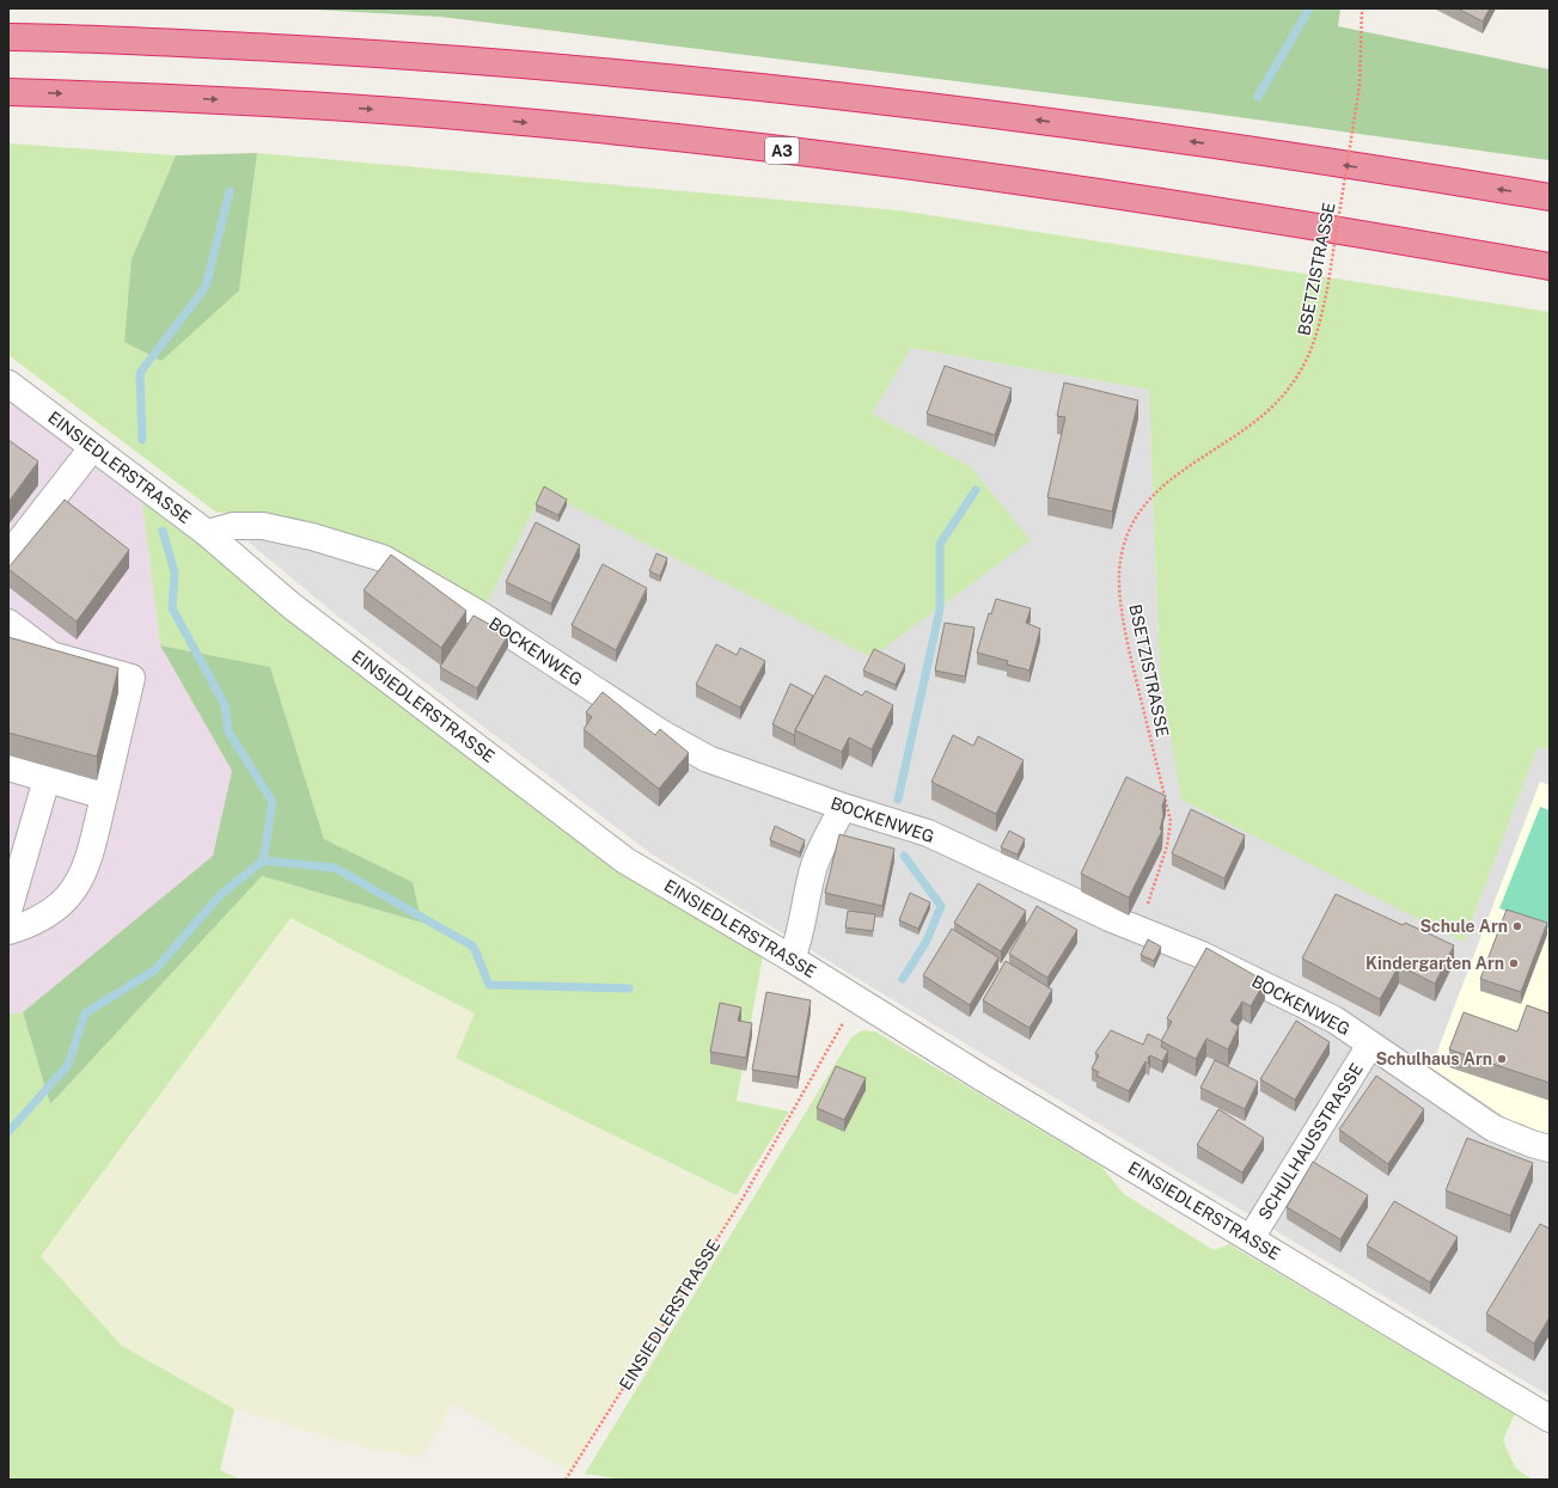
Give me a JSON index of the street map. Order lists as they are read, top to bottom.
{
  "streets": {
    "highway": ["A3"],
    "street": ["EINSIEDLERSTRASSE", "BOCKENWEG", "SCHULHAUSSTRASSE"],
    "path": ["BSETZISTRASSE"]
  },
  "crossings": [
    ["BSETZISTRASSE", "BOCKENWEG"],
    ["EINSIEDLERSTRASSE", "BOCKENWEG"],
    ["EINSIEDLERSTRASSE", "SCHULHAUSSTRASSE"],
    ["BOCKENWEG", "SCHULHAUSSTRASSE"]
  ],
  "places": ["Schule Arn", "Kindergarten Arn", "Schulhaus Arn"]
}
